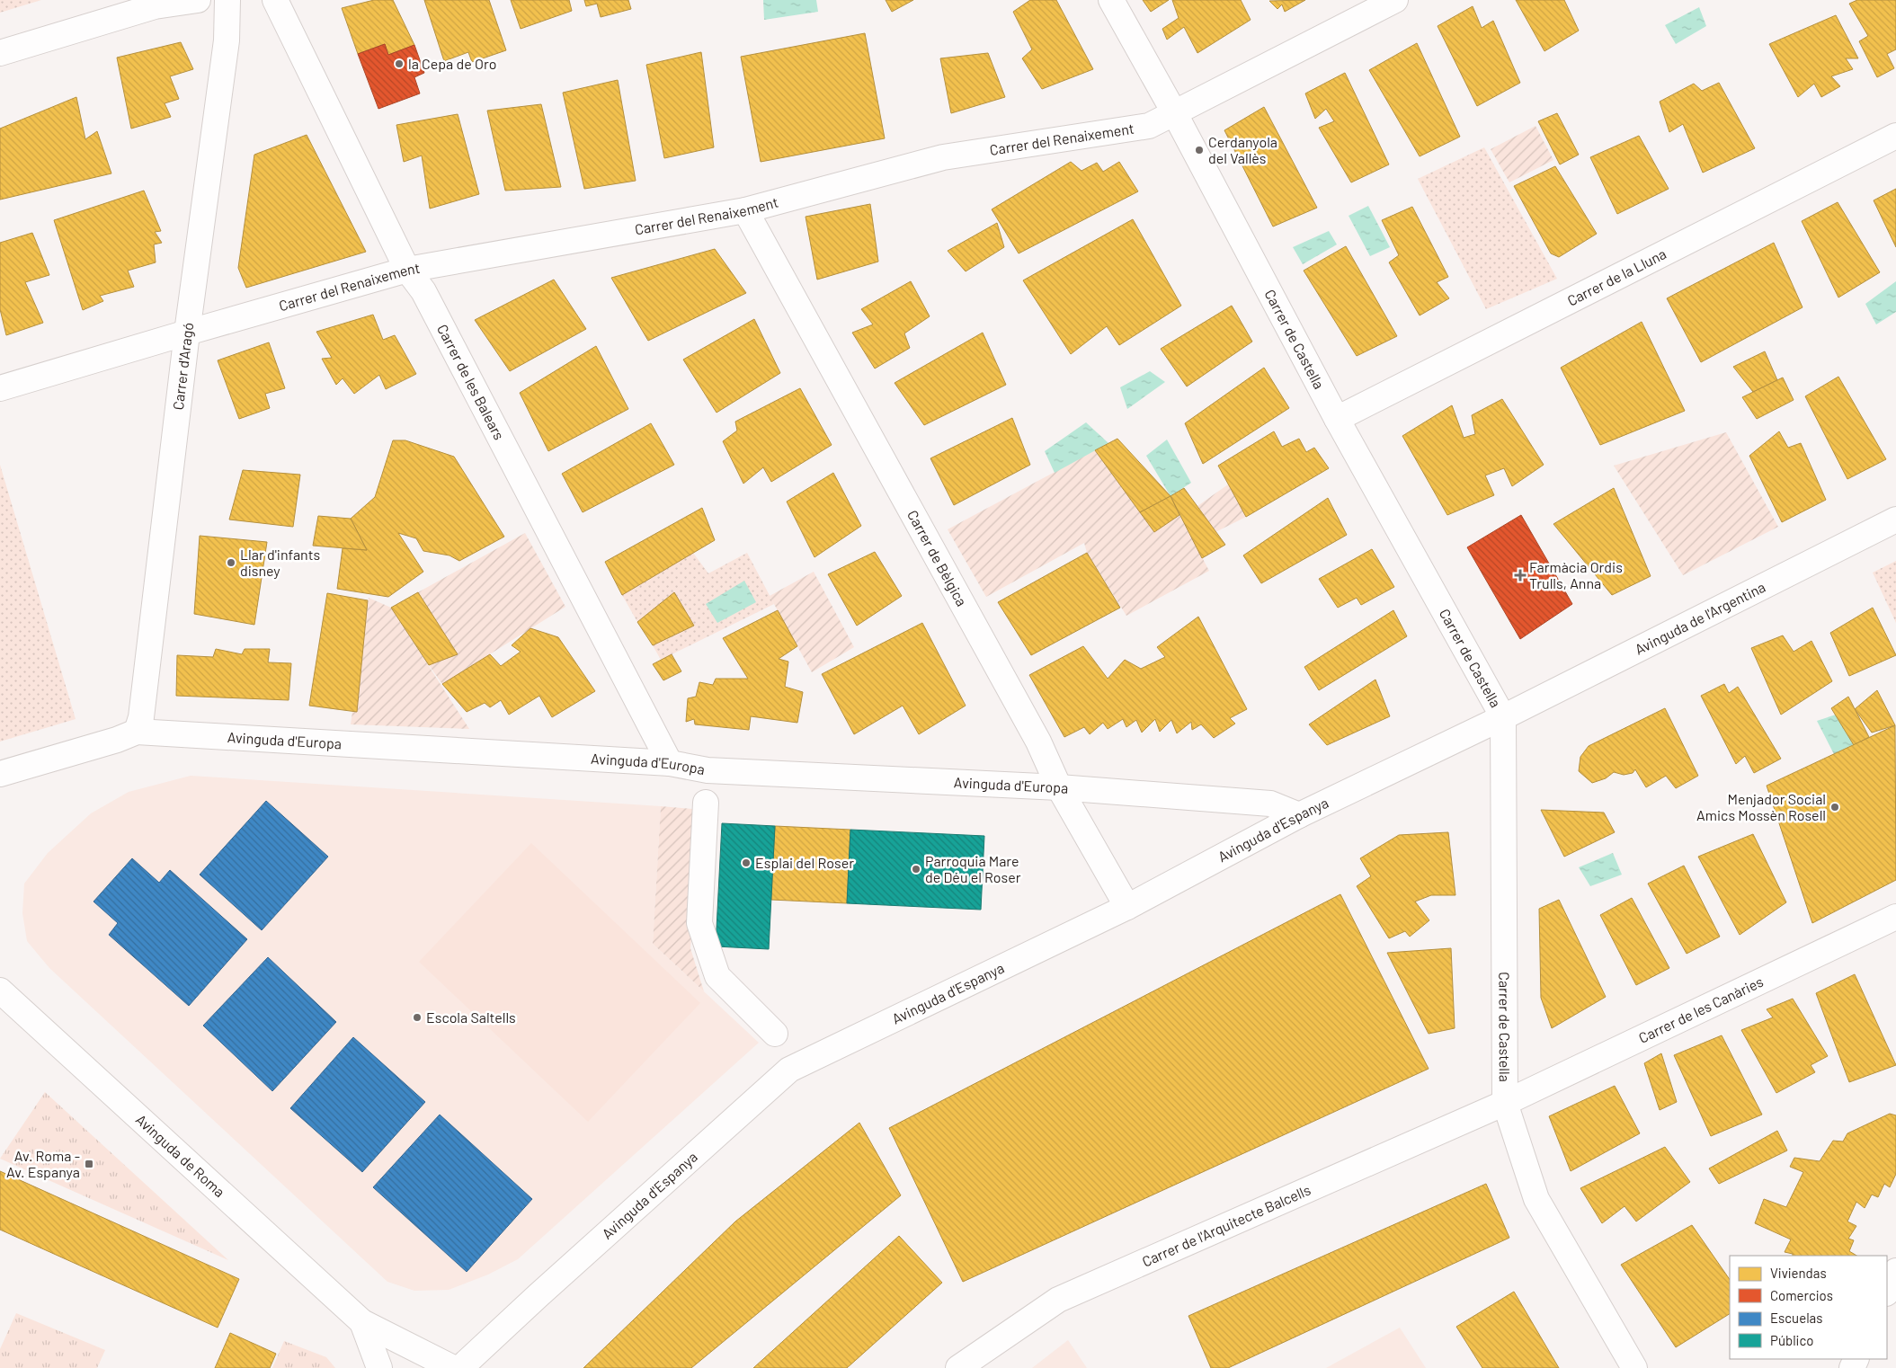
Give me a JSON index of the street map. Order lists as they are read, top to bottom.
{
  "streets": {
    "street": [
      "Carrer del Renaixement",
      "Carrer de la Lluna",
      "Carrer de Castella",
      "Carrer d'Aragó",
      "Carrer de les Balears",
      "Carrer de Bèlgica",
      "Avinguda de l'Argentina",
      "Avinguda d'Europa",
      "Avinguda d'Espanya",
      "Carrer de les Canàries",
      "Avinguda de Roma",
      "Carrer de l'Arquitecte Balcells"
    ]
  },
  "crossings": [
    ["Carrer del Renaixement", "Carrer de Castella"],
    ["Carrer del Renaixement", "Carrer d'Aragó"],
    ["Carrer del Renaixement", "Carrer de les Balears"],
    ["Carrer del Renaixement", "Carrer de Bèlgica"],
    ["Carrer de la Lluna", "Carrer de Castella"],
    ["Carrer de Castella", "Avinguda de l'Argentina"],
    ["Carrer de Castella", "Avinguda d'Espanya"],
    ["Carrer de Castella", "Carrer de les Canàries"],
    ["Carrer de Castella", "Carrer de l'Arquitecte Balcells"],
    ["Carrer d'Aragó", "Avinguda d'Europa"],
    ["Carrer de les Balears", "Avinguda d'Europa"],
    ["Carrer de Bèlgica", "Avinguda d'Europa"],
    ["Carrer de Bèlgica", "Avinguda d'Espanya"],
    ["Avinguda de l'Argentina", "Avinguda d'Espanya"],
    ["Avinguda d'Europa", "Avinguda d'Espanya"],
    ["Carrer de les Canàries", "Carrer de l'Arquitecte Balcells"]
  ],
  "places": {
    "other": [
      "la Cepa de Oro",
      "Cerdanyola del Vallès",
      "Llar d'infants disney",
      "Menjador Social Amics Mossèn Rosell",
      "Esplai del Roser",
      "Parroquia Mare de Déu el Roser",
      "Escola Saltells"
    ],
    "health": ["Farmàcia Ordis Trulls, Anna"],
    "transit": ["Av. Roma - Av. Espanya"]
  },
  "legend": [
    "Viviendas",
    "Comercios",
    "Escuelas",
    "Público"
  ]
}
